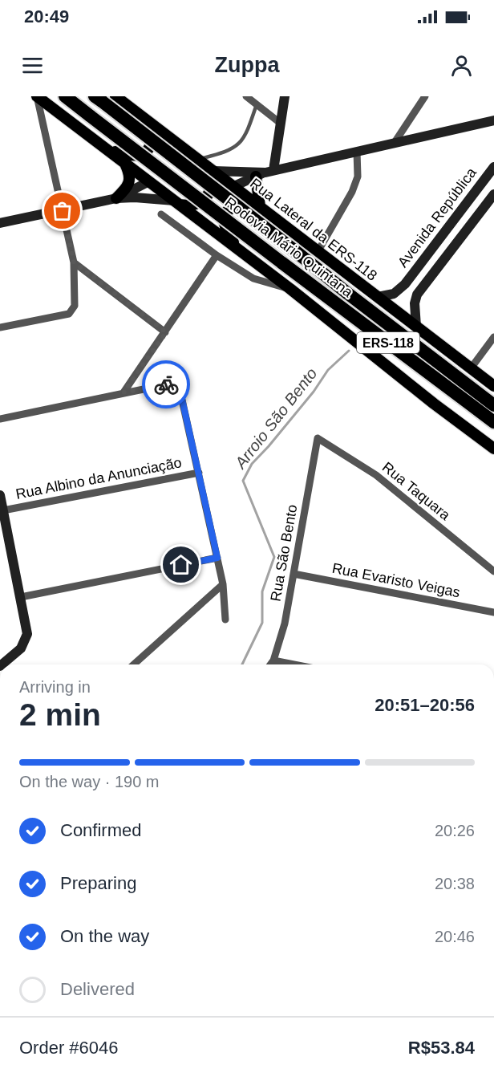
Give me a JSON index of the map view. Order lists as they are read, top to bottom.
{
  "streets": {
    "highway": ["Rodovia Mário Quintana", "ERS-118"],
    "main road": ["Rua Lateral da ERS-118"],
    "street": [
      "Avenida República",
      "Rua Albino da Anunciação",
      "Rua Taquara",
      "Rua São Bento",
      "Rua Evaristo Veigas"
    ]
  },
  "crossings": [
    ["Avenida República", "Rua Lateral da ERS-118"],
    ["Rua Taquara", "Rua São Bento"],
    ["Rua São Bento", "Rua Evaristo Veigas"]
  ],
  "water": ["Arroio São Bento"],
  "page": {
    "status": "20:49",
    "header": "Zuppa",
    "heading": ["2 min", "Arriving in", "20:51–20:56"],
    "panel": ["Order #6046", "R$53.84"],
    "bar": "On the way · 190 m",
    "list": [
      ["Confirmed", "20:26"],
      ["Preparing", "20:38"],
      ["On the way", "20:46"],
      "Delivered"
    ]
  }
}
